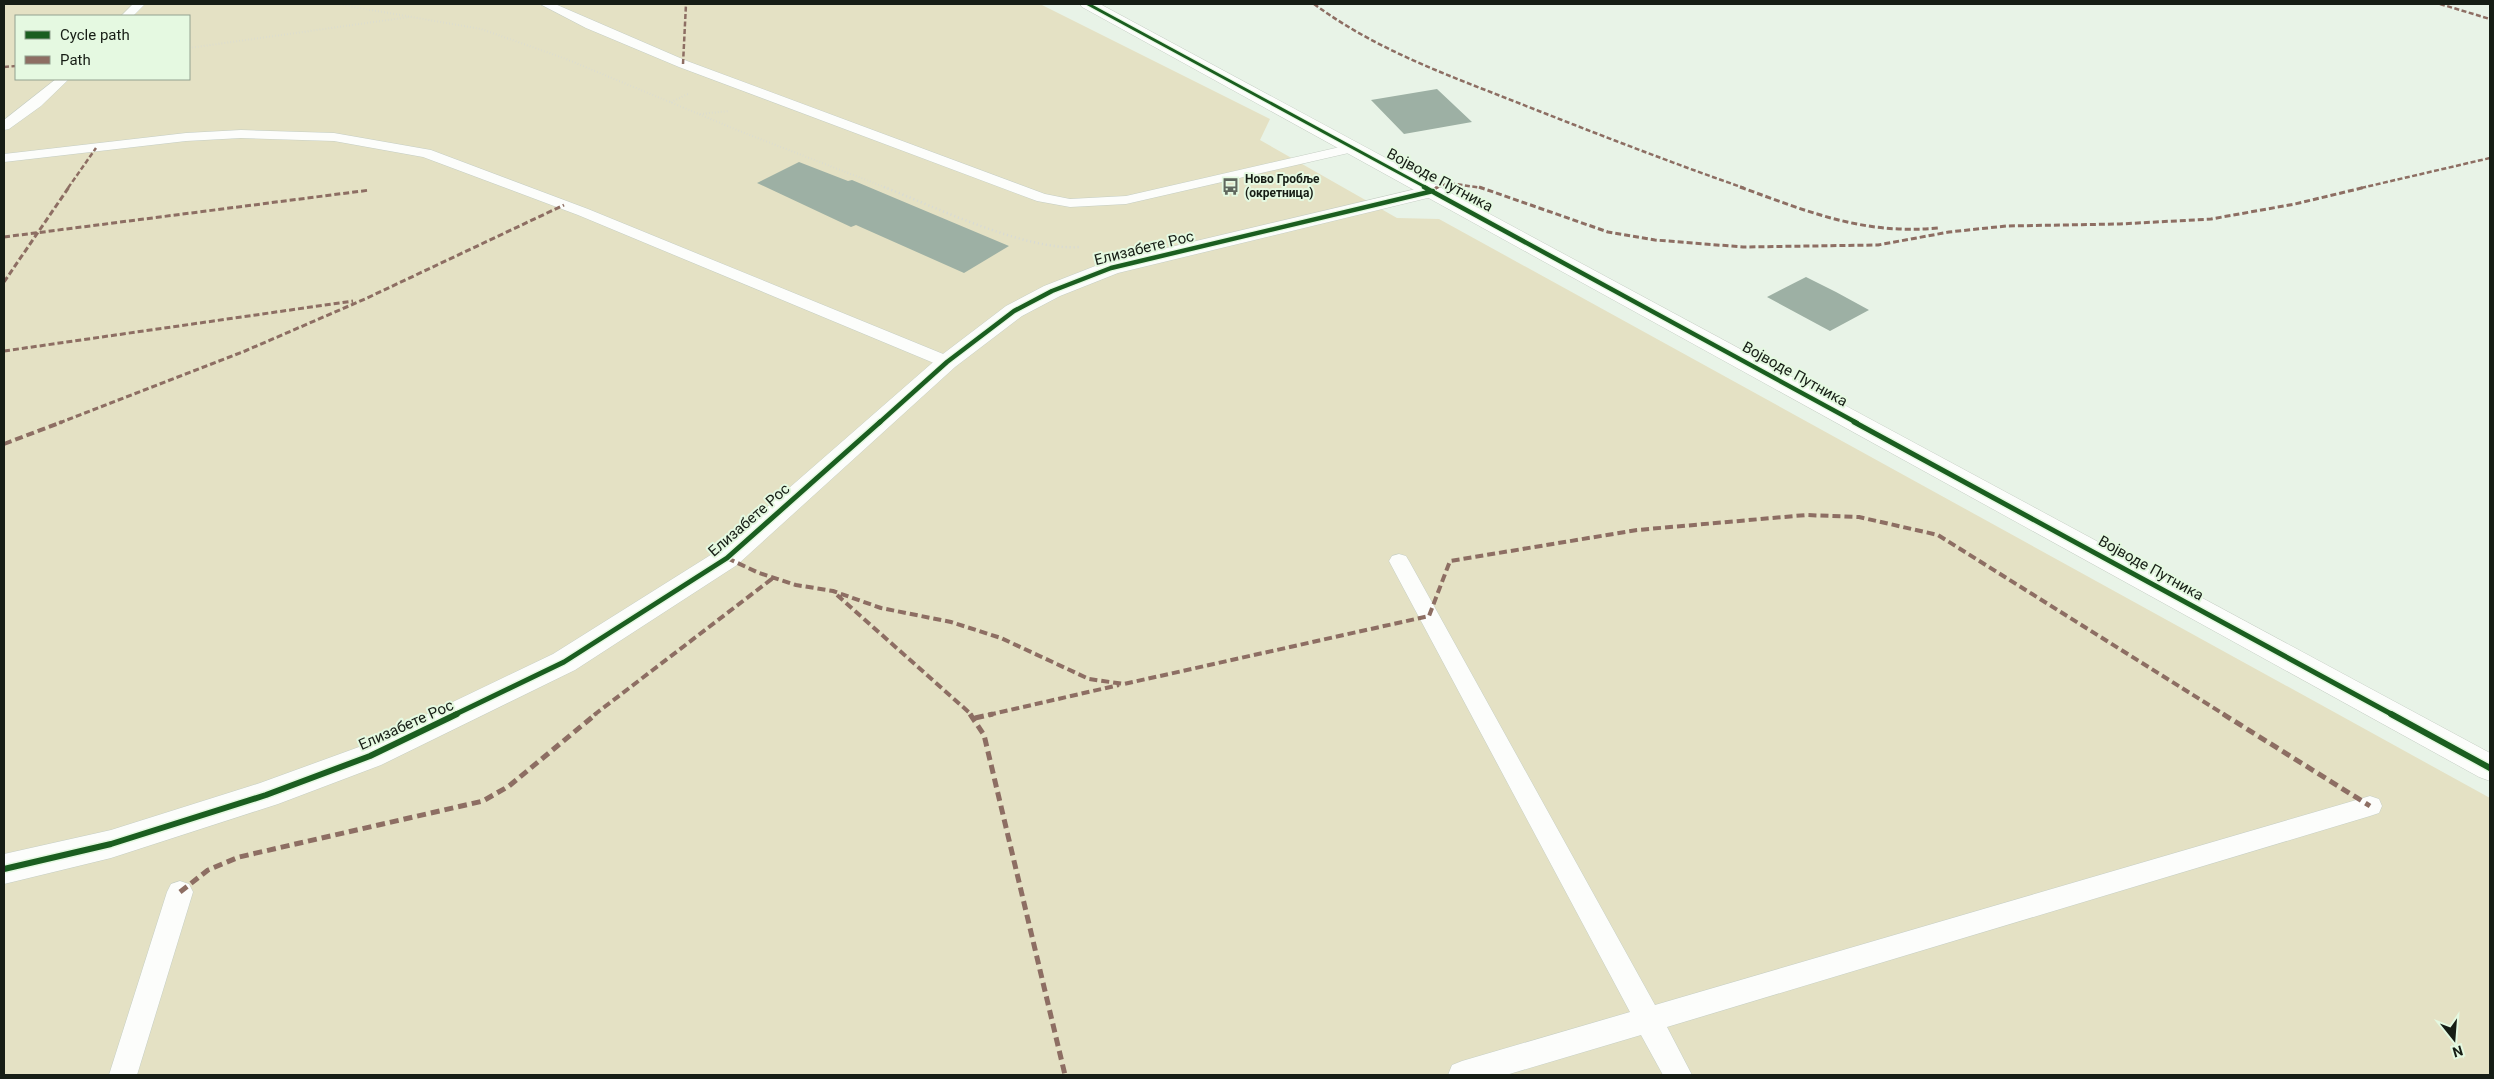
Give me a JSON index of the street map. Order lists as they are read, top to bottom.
{
  "streets": {
    "street": ["Војводе Путника", "Елизабете Рос"]
  },
  "crossings": [
    ["Војводе Путника", "Елизабете Рос"]
  ],
  "places": {
    "bus stop": ["Ново Гробље (окретница)"]
  },
  "legend": ["Cycle path", "Path"],
  "north": "bottom"
}
